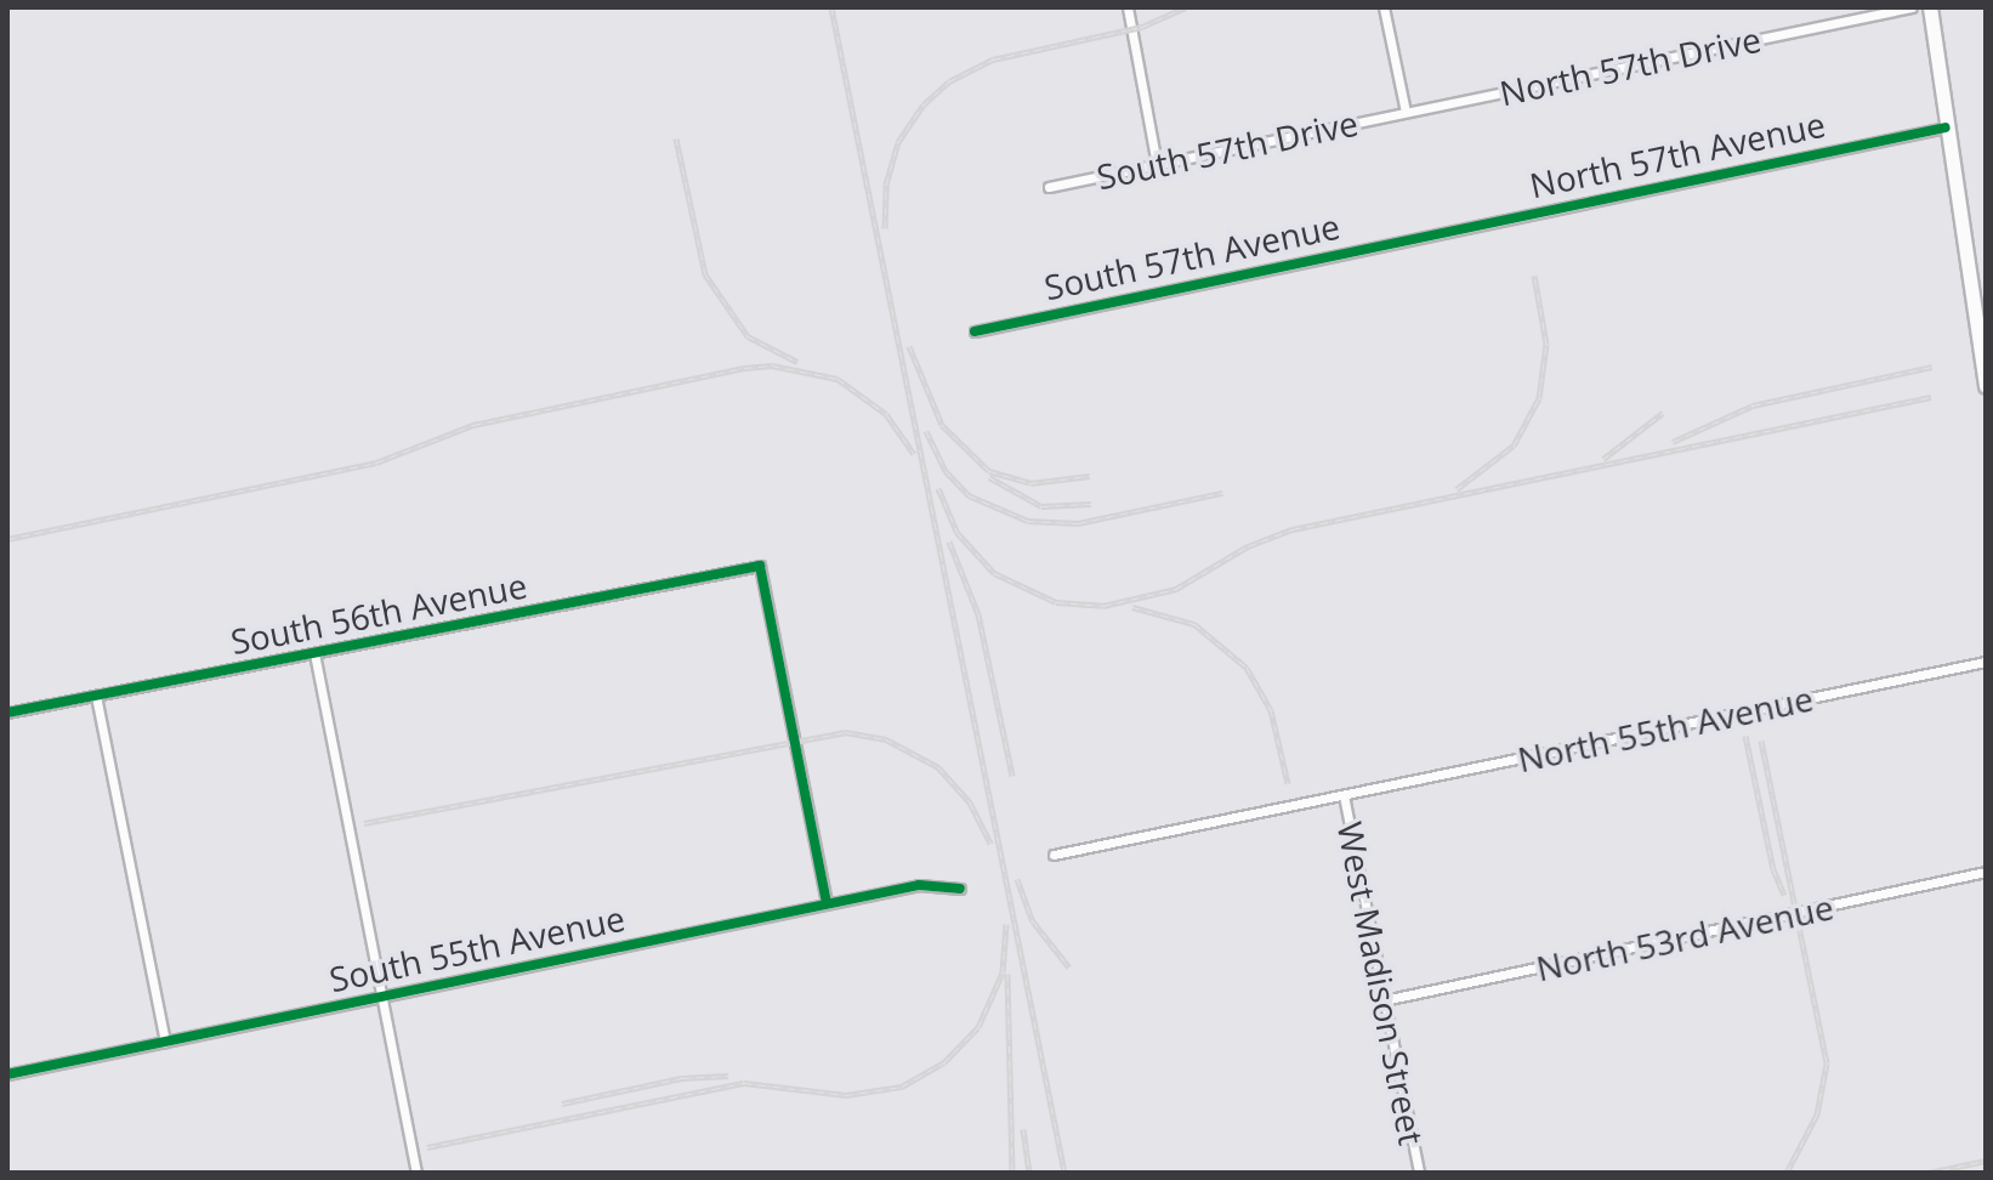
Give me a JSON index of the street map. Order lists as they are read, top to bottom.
{
  "streets": {
    "street": [
      "North 57th Drive",
      "South 57th Drive",
      "North 57th Avenue",
      "South 57th Avenue",
      "South 56th Avenue",
      "North 55th Avenue",
      "North 53rd Avenue",
      "South 55th Avenue",
      "West Madison Street"
    ]
  },
  "crossings": [
    ["North 57th Drive", "South 57th Drive"],
    ["North 57th Avenue", "South 57th Avenue"],
    ["South 56th Avenue", "South 55th Avenue"],
    ["North 55th Avenue", "West Madison Street"],
    ["North 53rd Avenue", "West Madison Street"]
  ]
}
